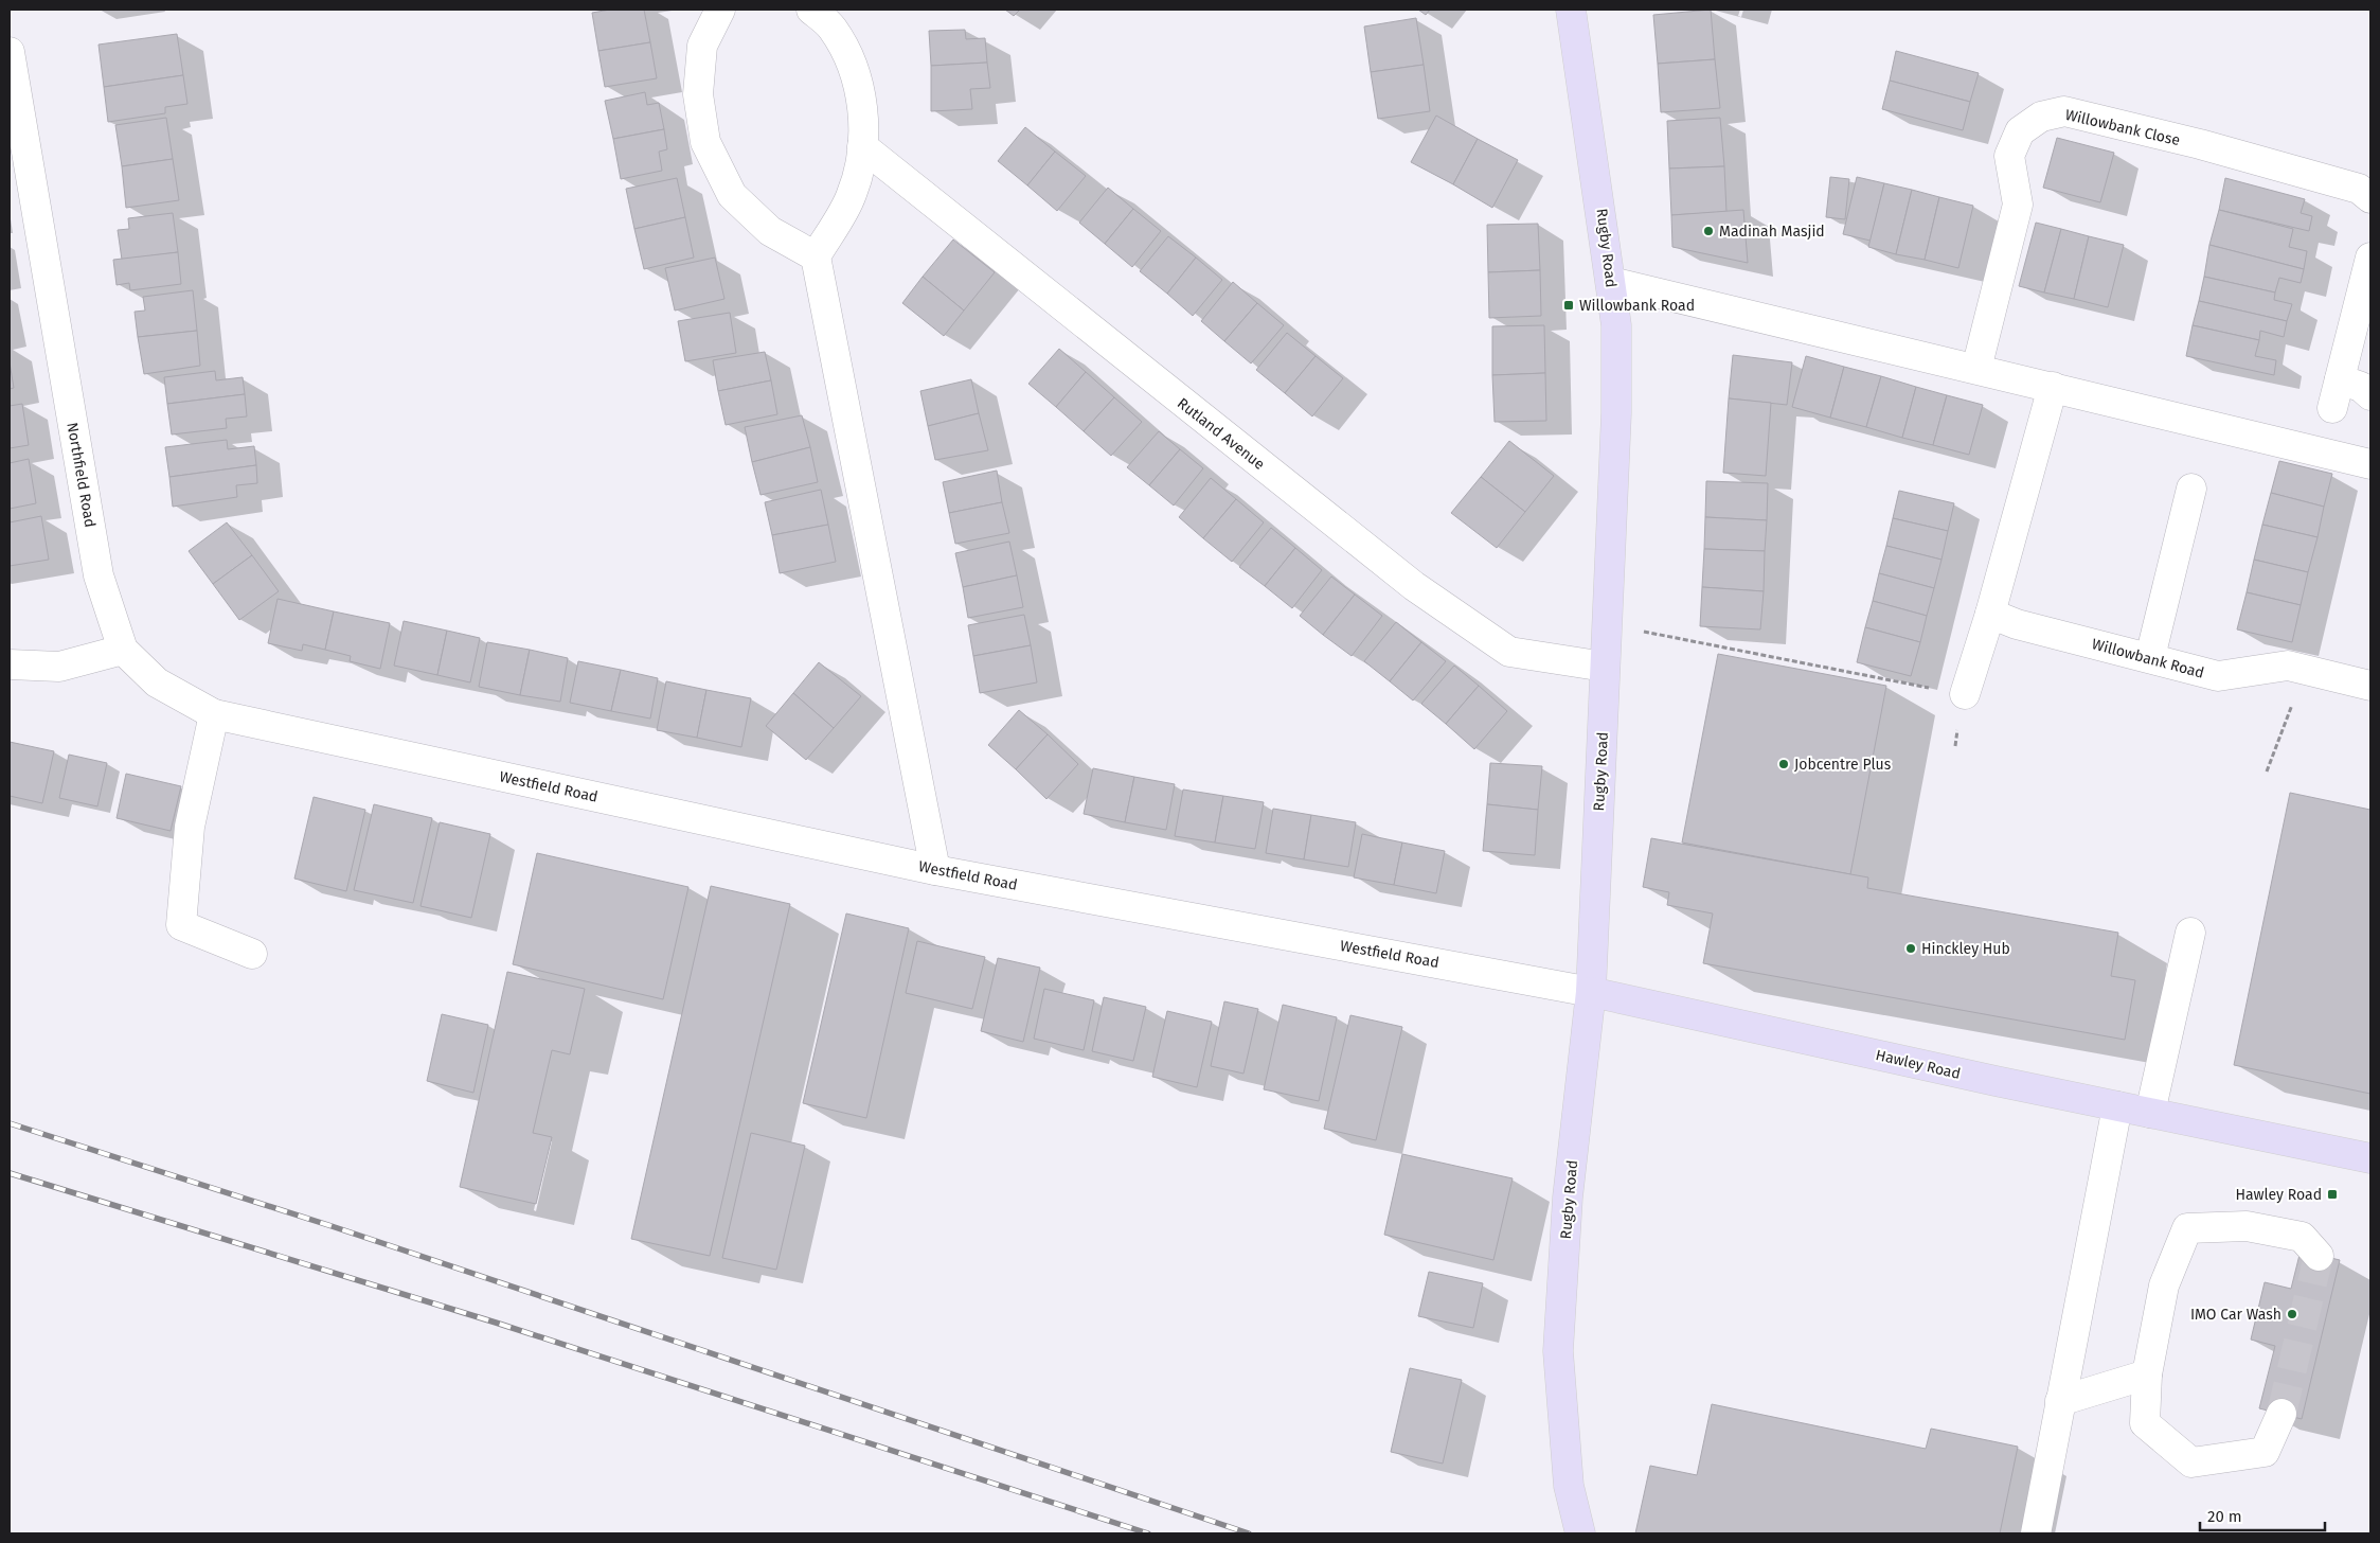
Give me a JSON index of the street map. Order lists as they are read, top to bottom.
{
  "streets": {
    "main road": ["Rugby Road", "Hawley Road"],
    "street": [
      "Willowbank Close",
      "Rutland Avenue",
      "Northfield Road",
      "Willowbank Road",
      "Westfield Road"
    ]
  },
  "crossings": [
    ["Rugby Road", "Rutland Avenue"],
    ["Rugby Road", "Westfield Road"],
    ["Rugby Road", "Hawley Road"],
    ["Northfield Road", "Westfield Road"],
    ["Westfield Road", "Hawley Road"]
  ],
  "places": {
    "other": [
      "Madinah Masjid",
      "Jobcentre Plus",
      "Hinckley Hub",
      "IMO Car Wash"
    ],
    "transit": ["Willowbank Road", "Hawley Road"]
  },
  "scale_bar": "20 m"
}
